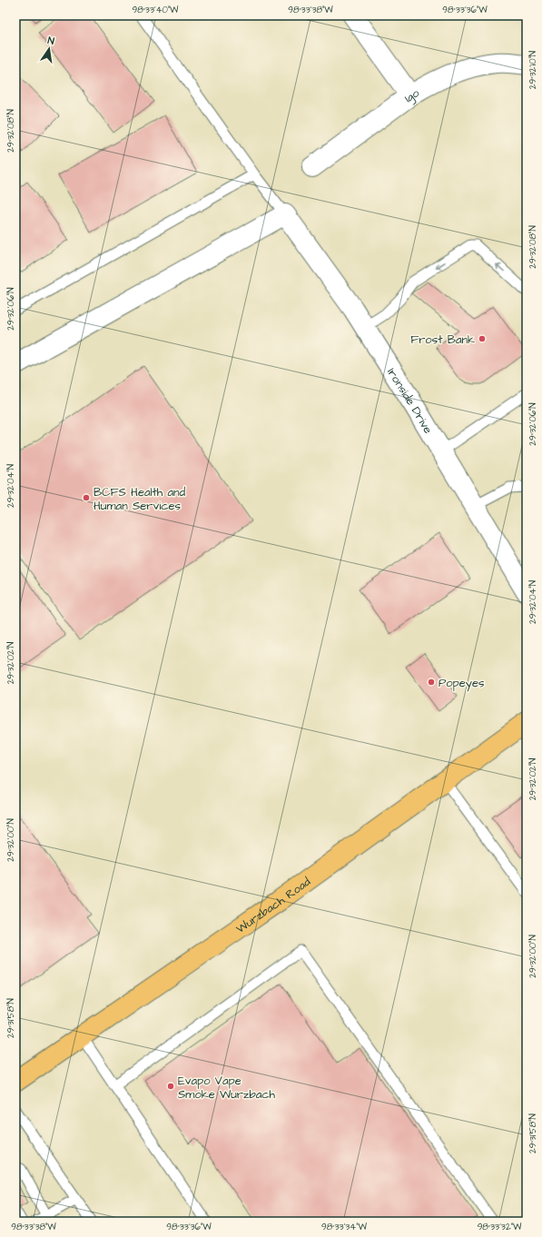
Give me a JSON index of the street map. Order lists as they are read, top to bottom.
{
  "streets": {
    "main road": ["Wurzbach Road"],
    "street": ["Igo", "Ironside Drive"]
  },
  "places": [
    "Frost Bank",
    "BCFS Health and Human Services",
    "Popeyes",
    "Evapo Vape Smoke Wurzbach"
  ],
  "north": "top",
  "coordinates": [
    "98°33'40\"W",
    "98°33'38\"W",
    "98°33'36\"W",
    "29°32'10\"N",
    "29°32'08\"N",
    "29°32'06\"N",
    "29°32'04\"N",
    "29°32'02\"N",
    "29°32'00\"N",
    "29°31'58\"N",
    "98°33'34\"W",
    "98°33'32\"W"
  ]
}
